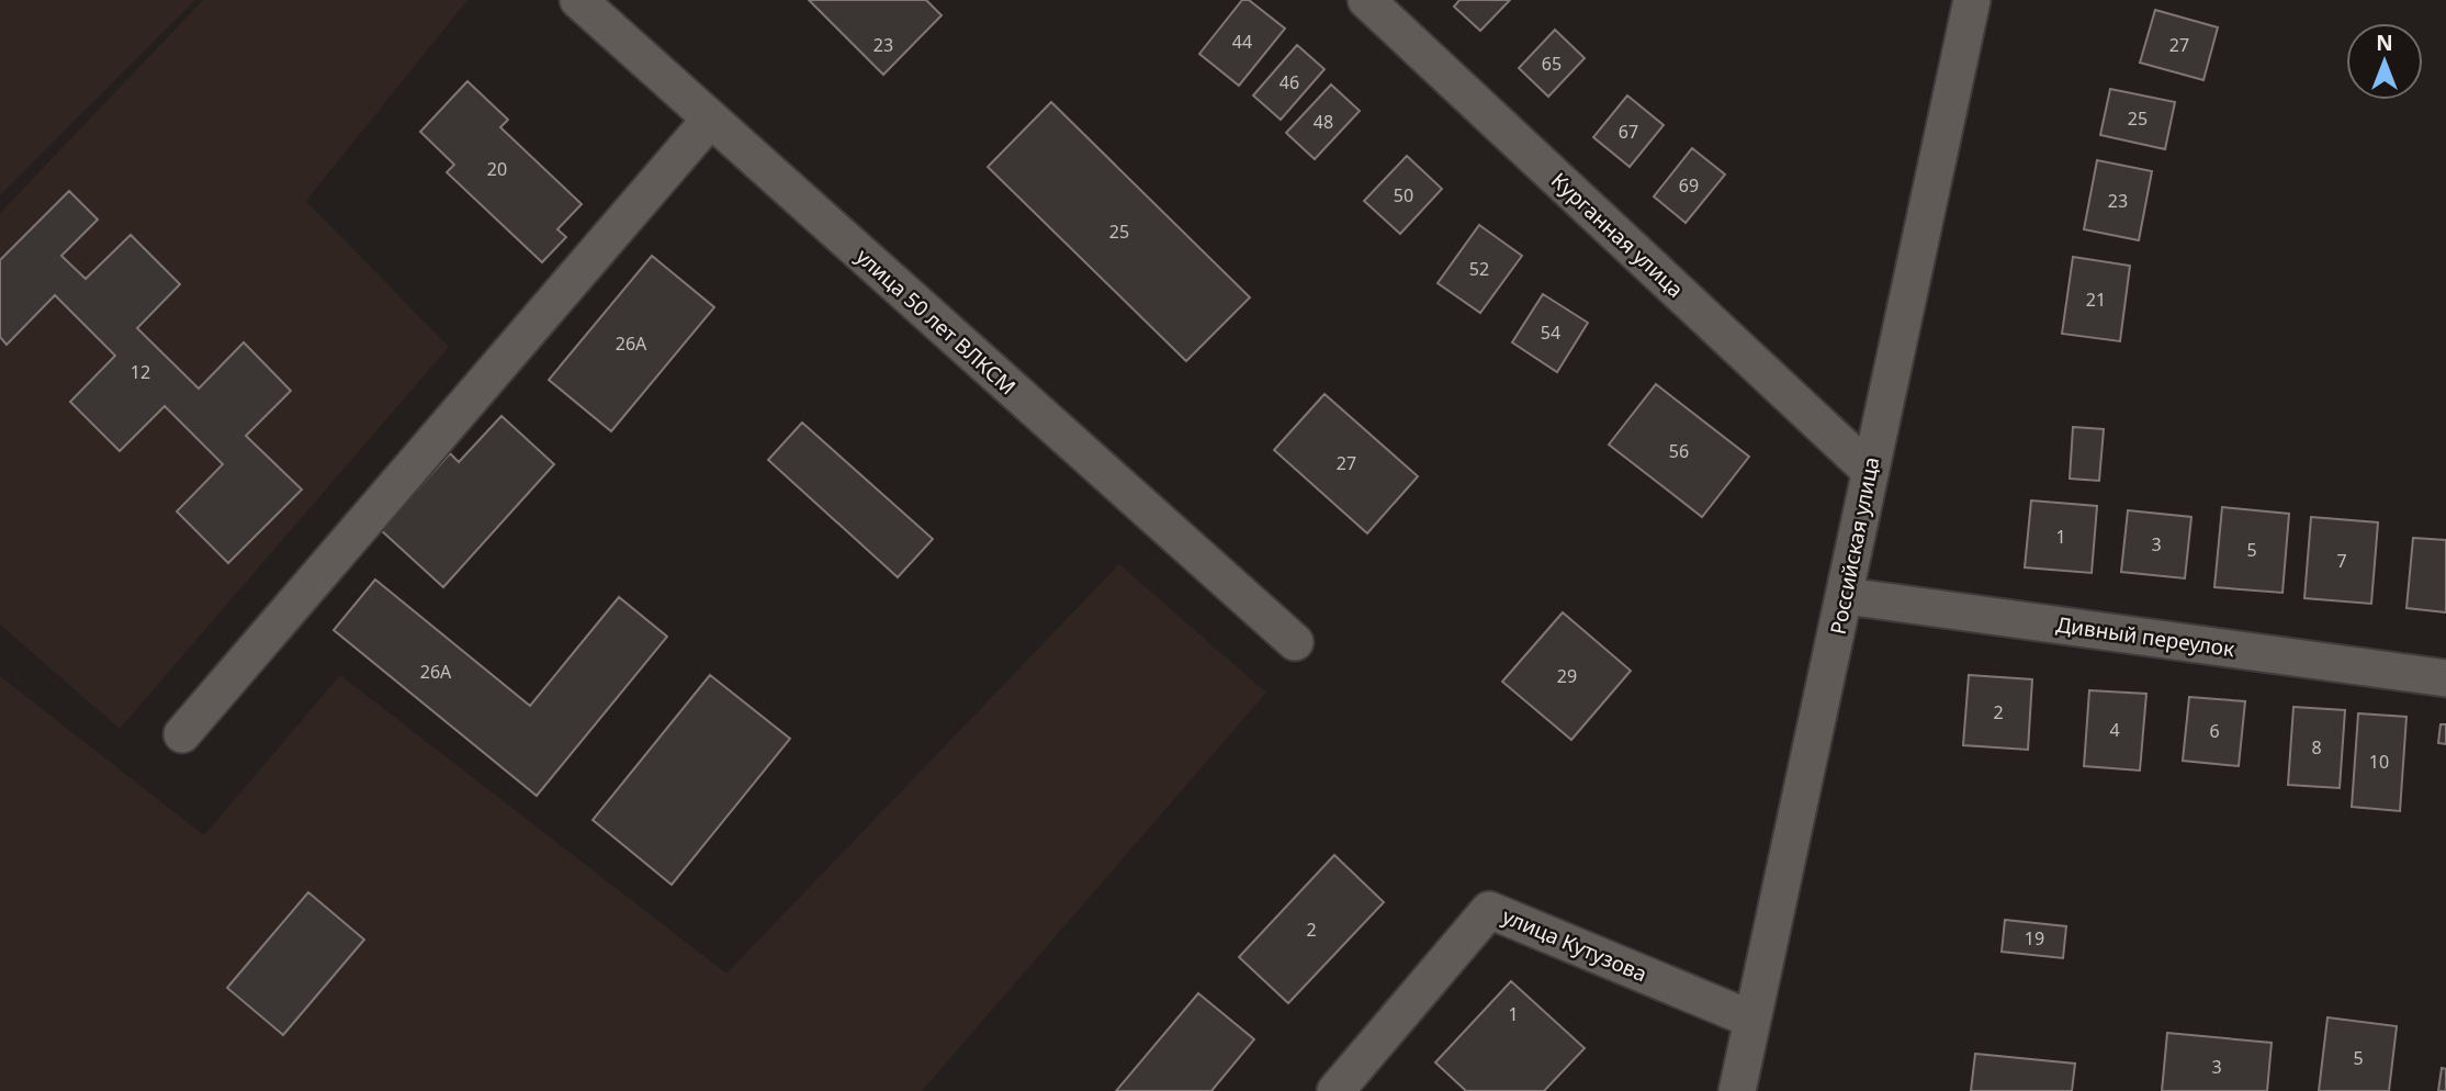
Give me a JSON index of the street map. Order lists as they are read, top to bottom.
{
  "streets": {
    "street": [
      "Курганная улица",
      "улица 50 лет ВЛКСМ",
      "Российская улица",
      "Дивный переулок",
      "улица Кутузова"
    ]
  },
  "crossings": [
    ["Курганная улица", "Российская улица"],
    ["Российская улица", "Дивный переулок"],
    ["Российская улица", "улица Кутузова"]
  ],
  "house_numbers": [
    "44",
    "23",
    "27",
    "65",
    "46",
    "25",
    "48",
    "67",
    "20",
    "69",
    "50",
    "23",
    "25",
    "52",
    "21",
    "54",
    "26А",
    "12",
    "56",
    "27",
    "1",
    "3",
    "5",
    "7",
    "26А",
    "29",
    "2",
    "4",
    "6",
    "8",
    "10",
    "2",
    "19",
    "1",
    "5",
    "3"
  ],
  "north": "top"
}
